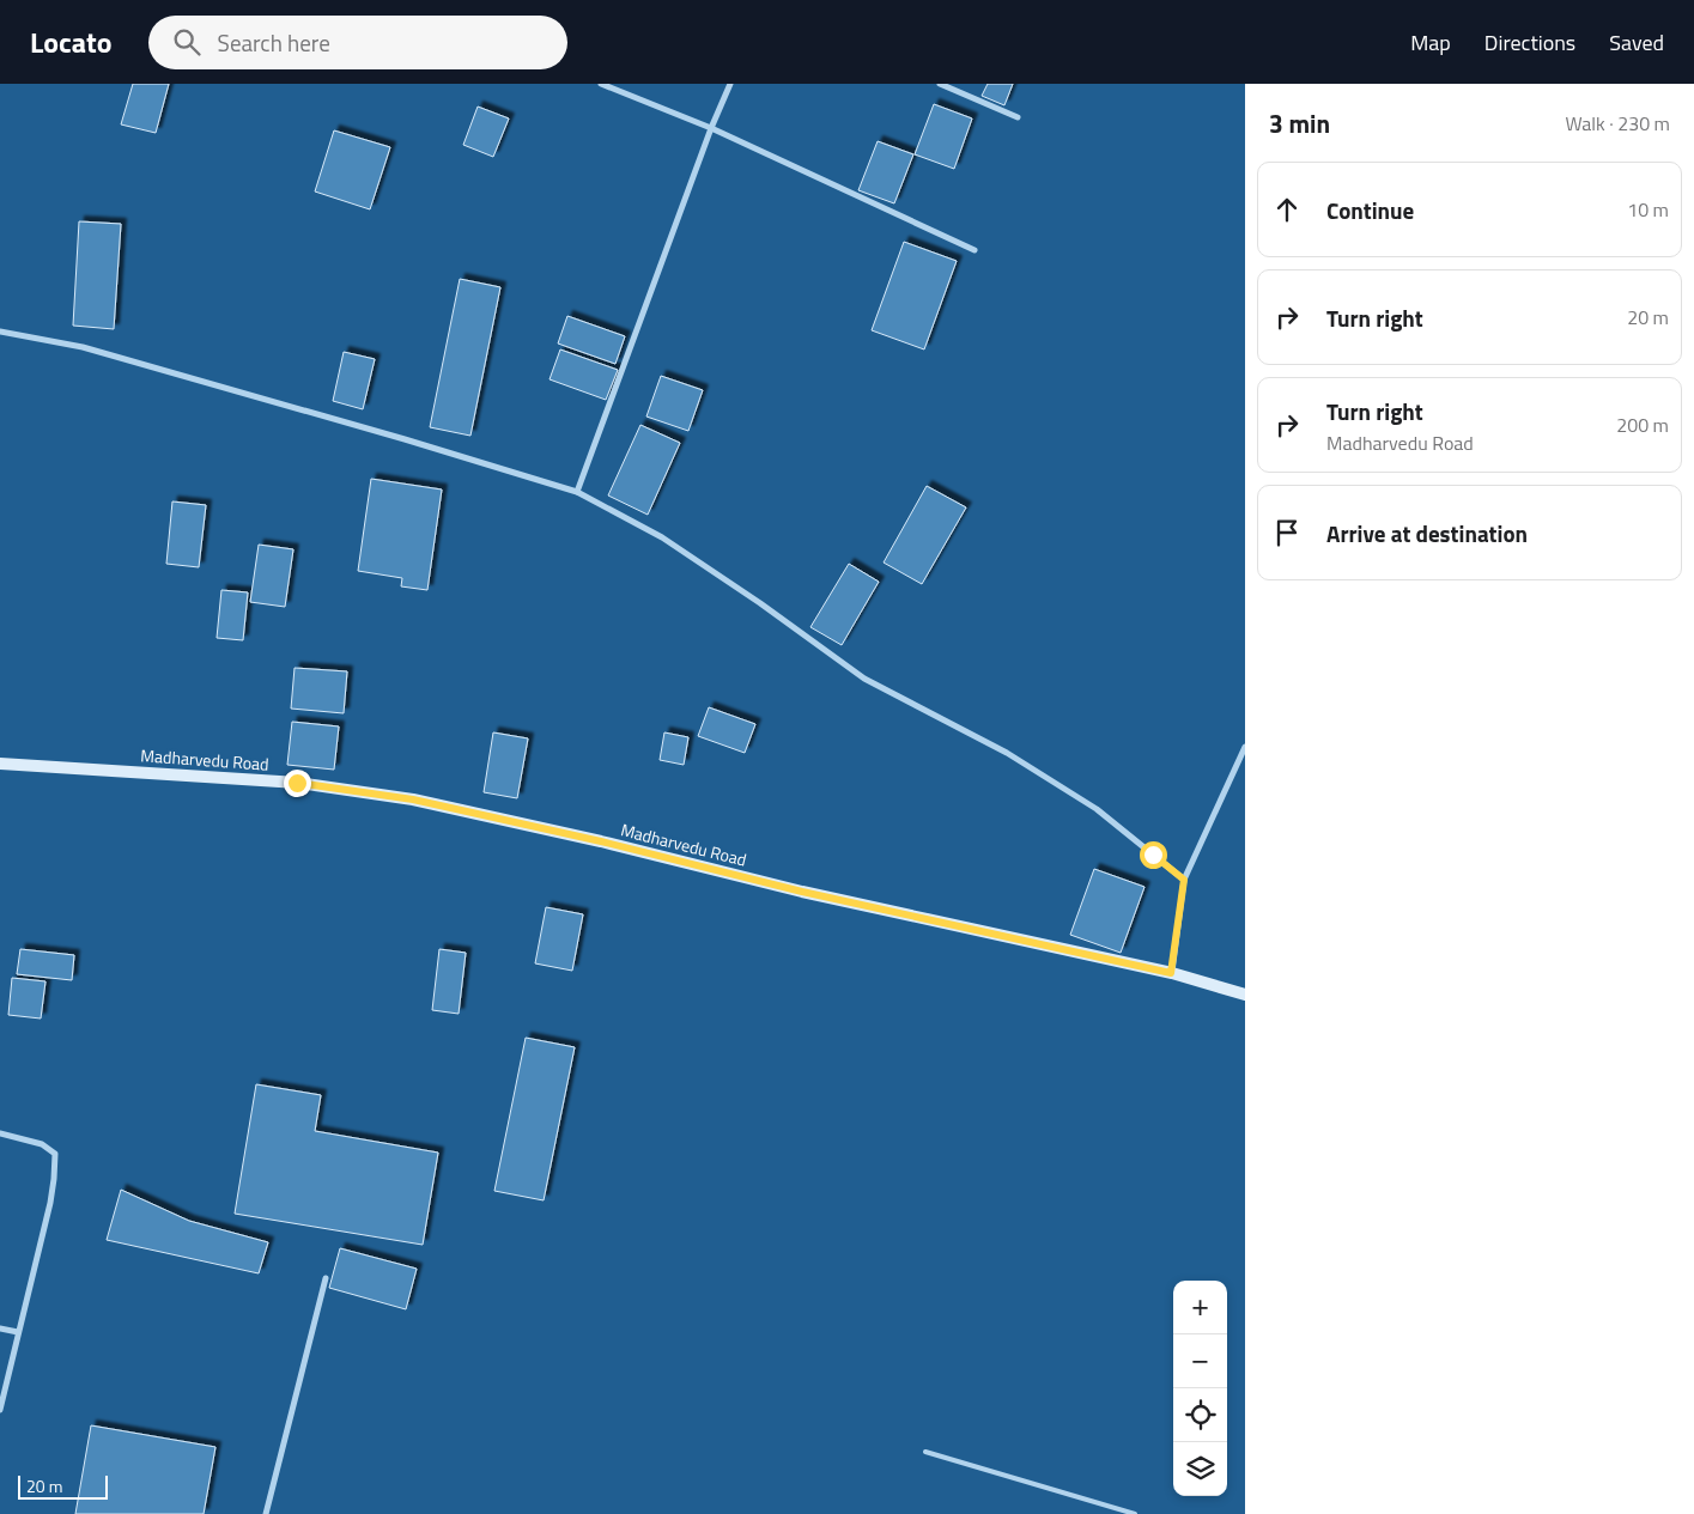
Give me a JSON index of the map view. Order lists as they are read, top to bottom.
{
  "streets": {
    "street": ["Madharvedu Road"]
  },
  "scale_bar": "20 m",
  "page": {
    "header": "Locato",
    "search": "Search here",
    "nav": ["Map", "Directions", "Saved"],
    "heading": ["3 min", "Walk · 230 m"],
    "list": [
      ["Continue", "10 m"],
      ["Turn right", "20 m"],
      ["Turn right", "Madharvedu Road", "200 m"],
      "Arrive at destination"
    ],
    "map_buttons": ["+", "−"],
    "scale": "20 m"
  }
}
